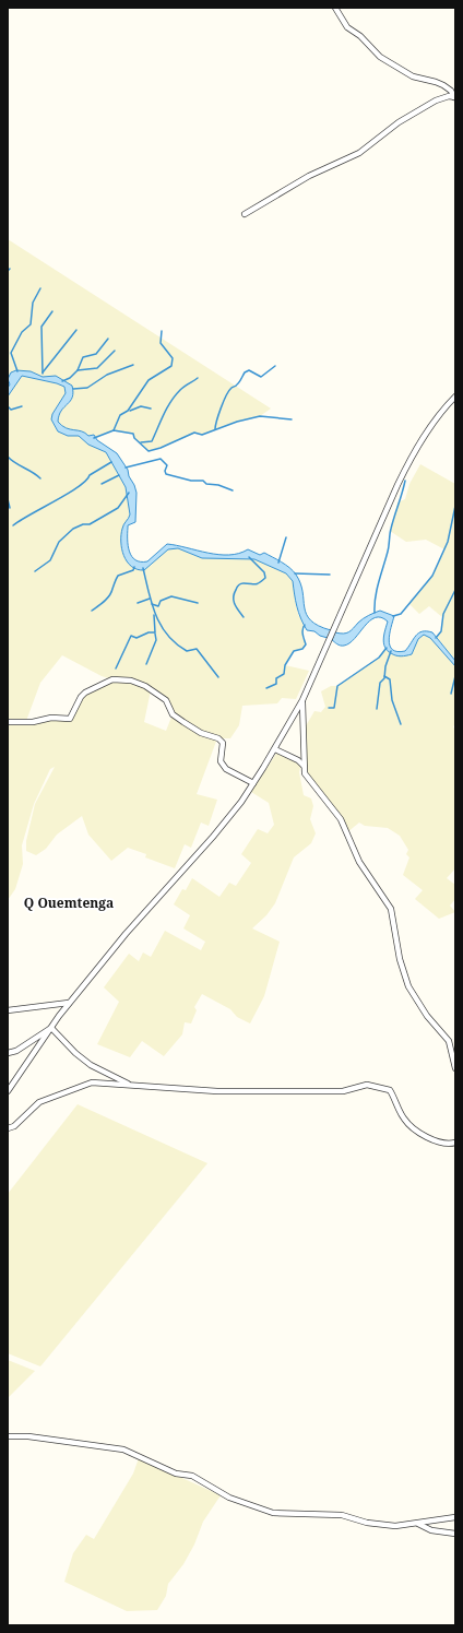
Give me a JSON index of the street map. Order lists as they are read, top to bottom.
{
  "districts": ["Q Ouemtenga"]
}
